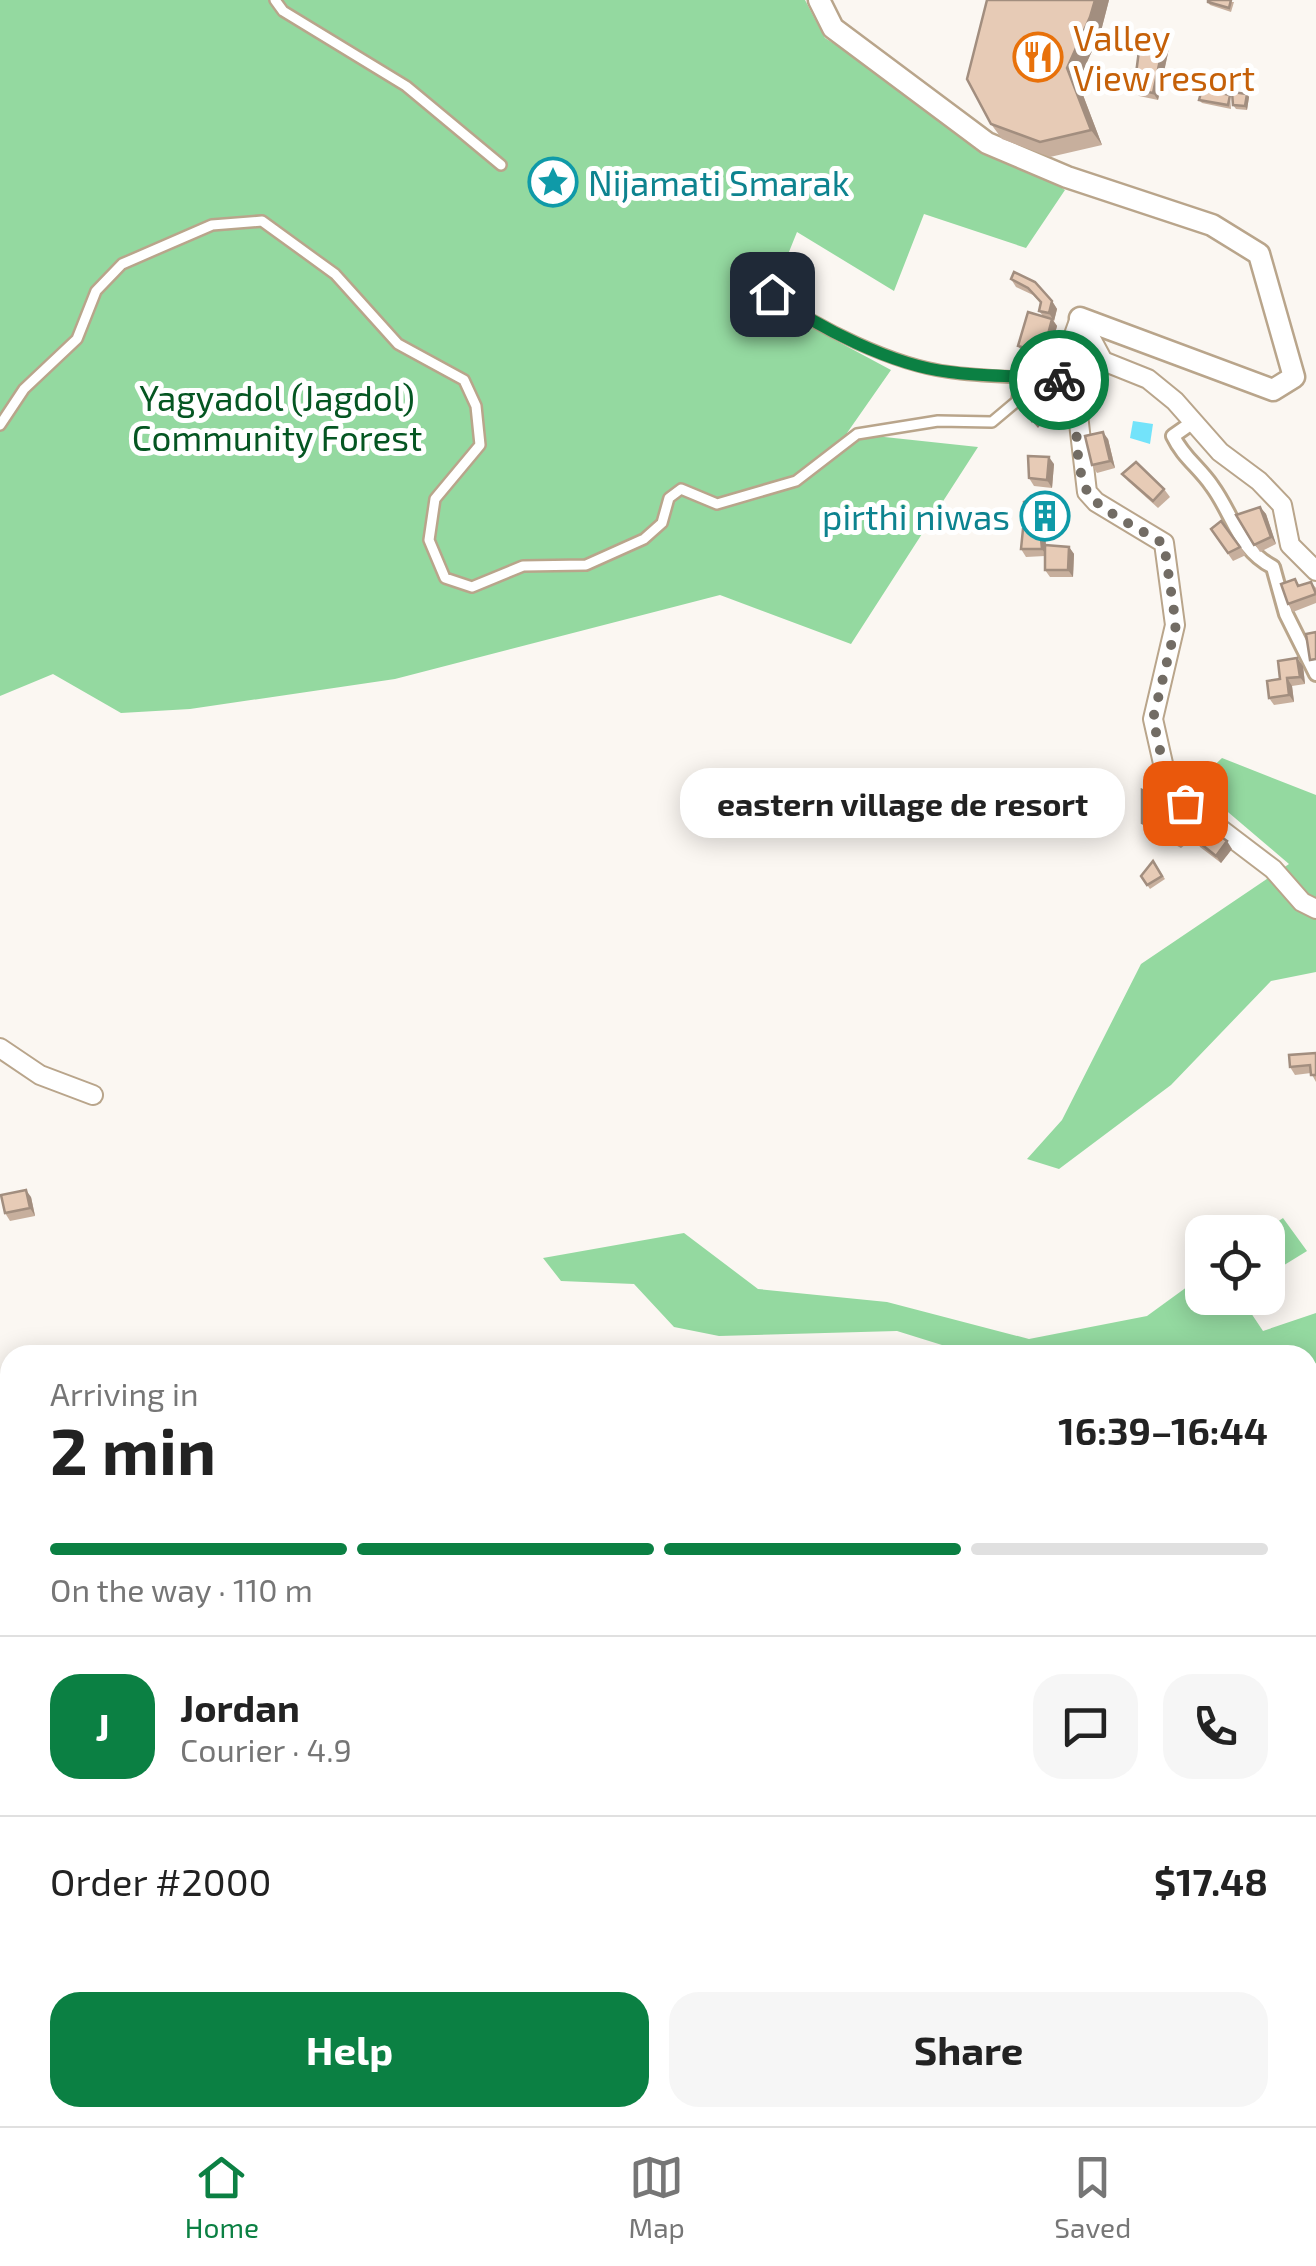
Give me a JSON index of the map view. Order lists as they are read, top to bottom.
{
  "parks": ["Yagyadol (Jagdol) Community Forest"],
  "places": {
    "restaurant": ["Valley View resort"],
    "place": ["Nijamati Smarak"],
    "building": ["pirthi niwas"],
    "other": ["eastern village de resort"]
  },
  "page": {
    "bubble": "eastern village de resort",
    "heading": ["2 min", "Arriving in", "16:39–16:44"],
    "panel": [
      "Jordan",
      "Courier · 4.9",
      "Order #2000",
      "$17.48"
    ],
    "bar": "On the way · 110 m",
    "round": "J",
    "buttons": ["Help", "Share"],
    "tabs": ["Home", "Map", "Saved"]
  }
}
